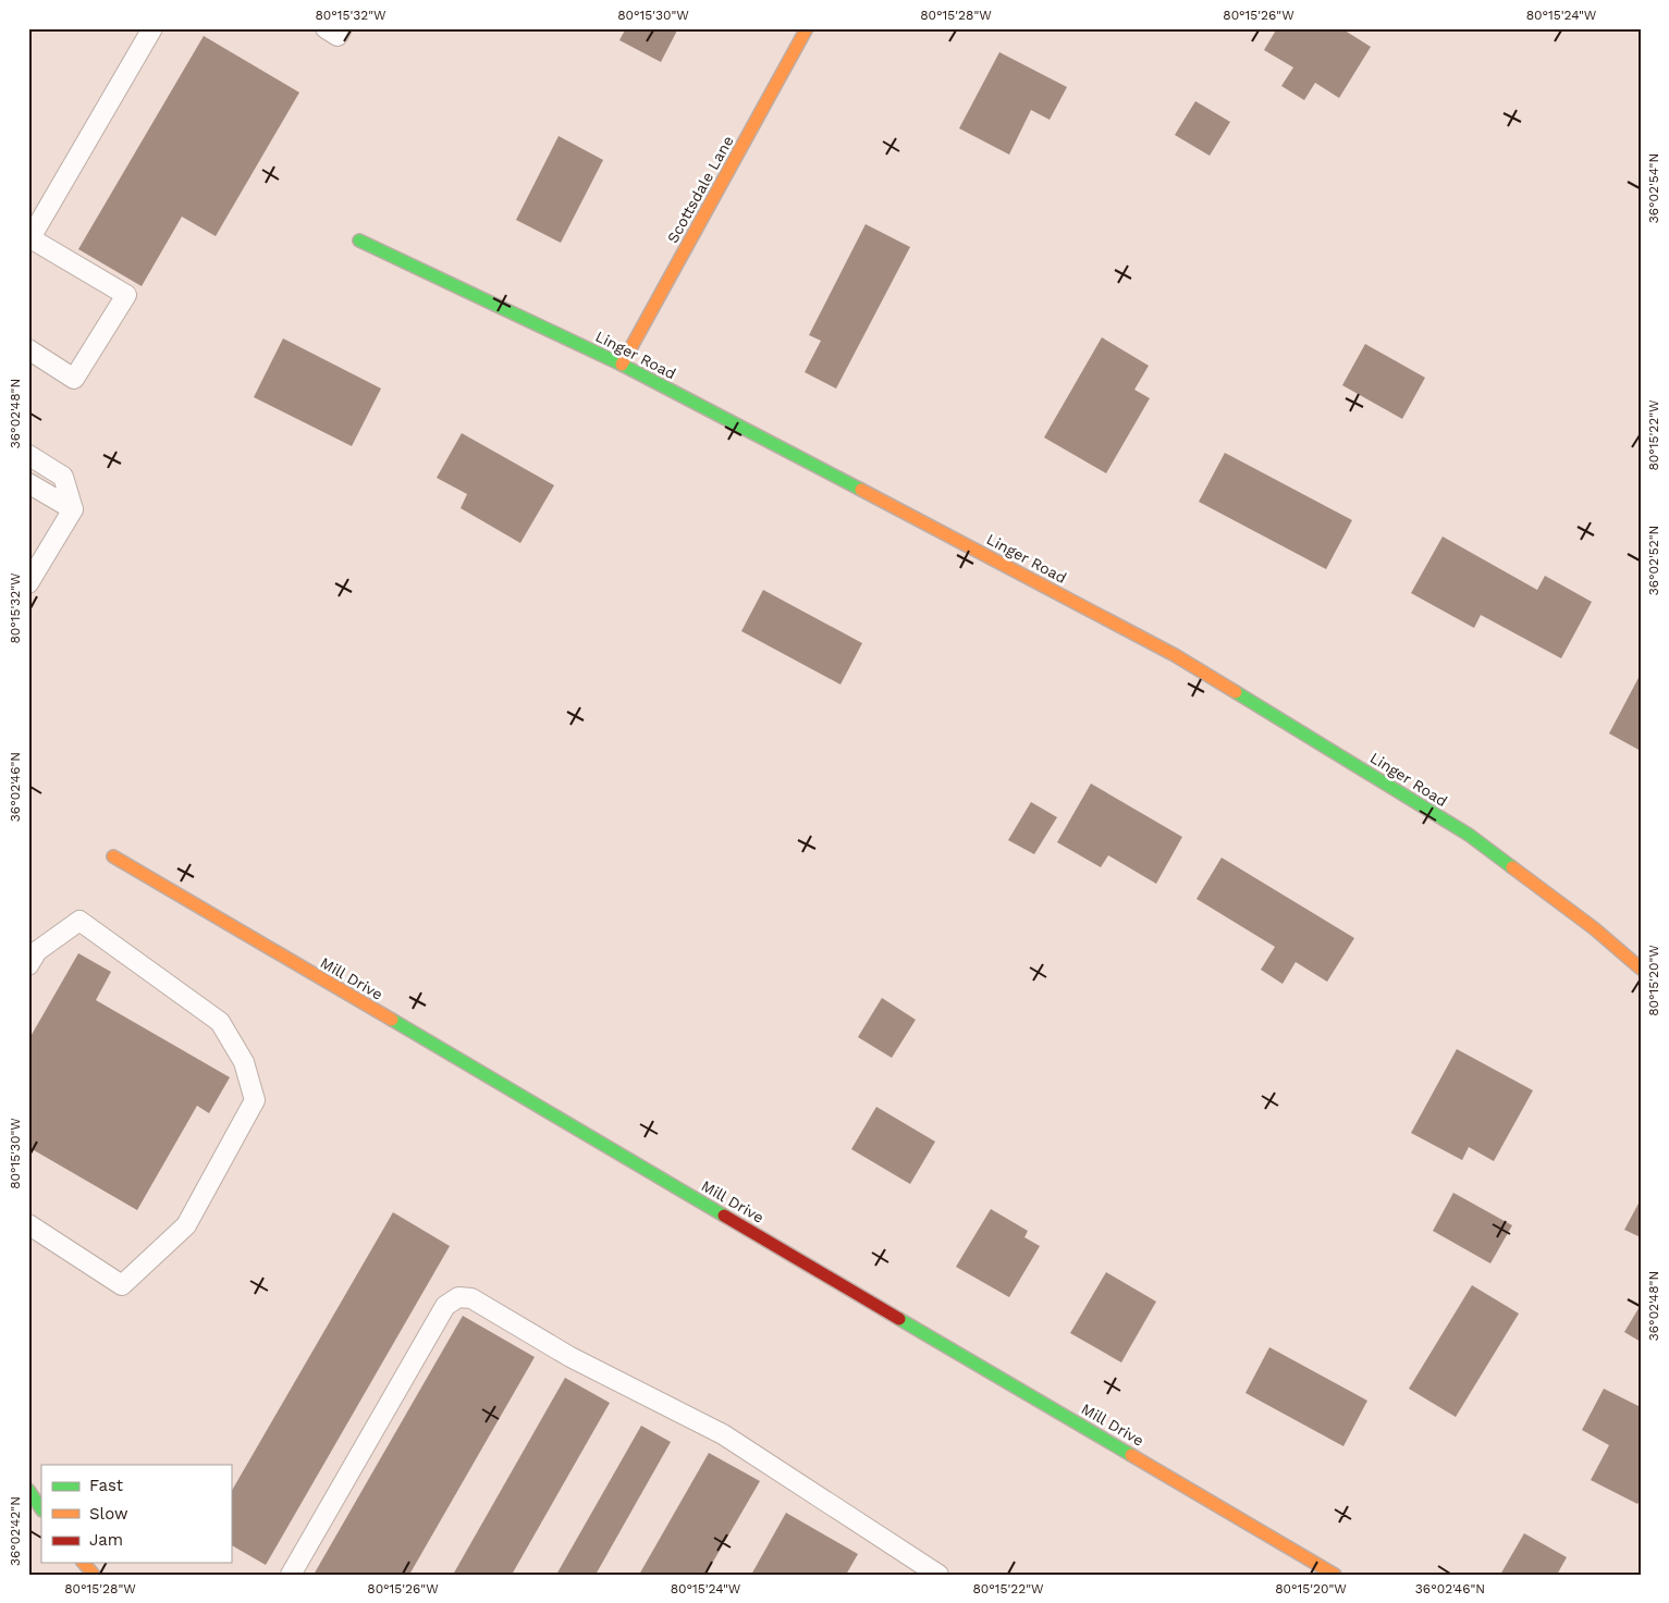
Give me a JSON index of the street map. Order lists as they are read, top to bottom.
{
  "streets": {
    "street": ["Scottsdale Lane", "Linger Road", "Mill Drive"]
  },
  "crossings": [
    ["Scottsdale Lane", "Linger Road"]
  ],
  "legend": ["Fast", "Slow", "Jam"],
  "coordinates": [
    "80°15'32\"W",
    "80°15'30\"W",
    "80°15'28\"W",
    "80°15'26\"W",
    "80°15'24\"W",
    "36°02'54\"N",
    "36°02'48\"N",
    "80°15'22\"W",
    "36°02'52\"N",
    "36°02'46\"N",
    "80°15'20\"W",
    "36°02'42\"N"
  ]
}
